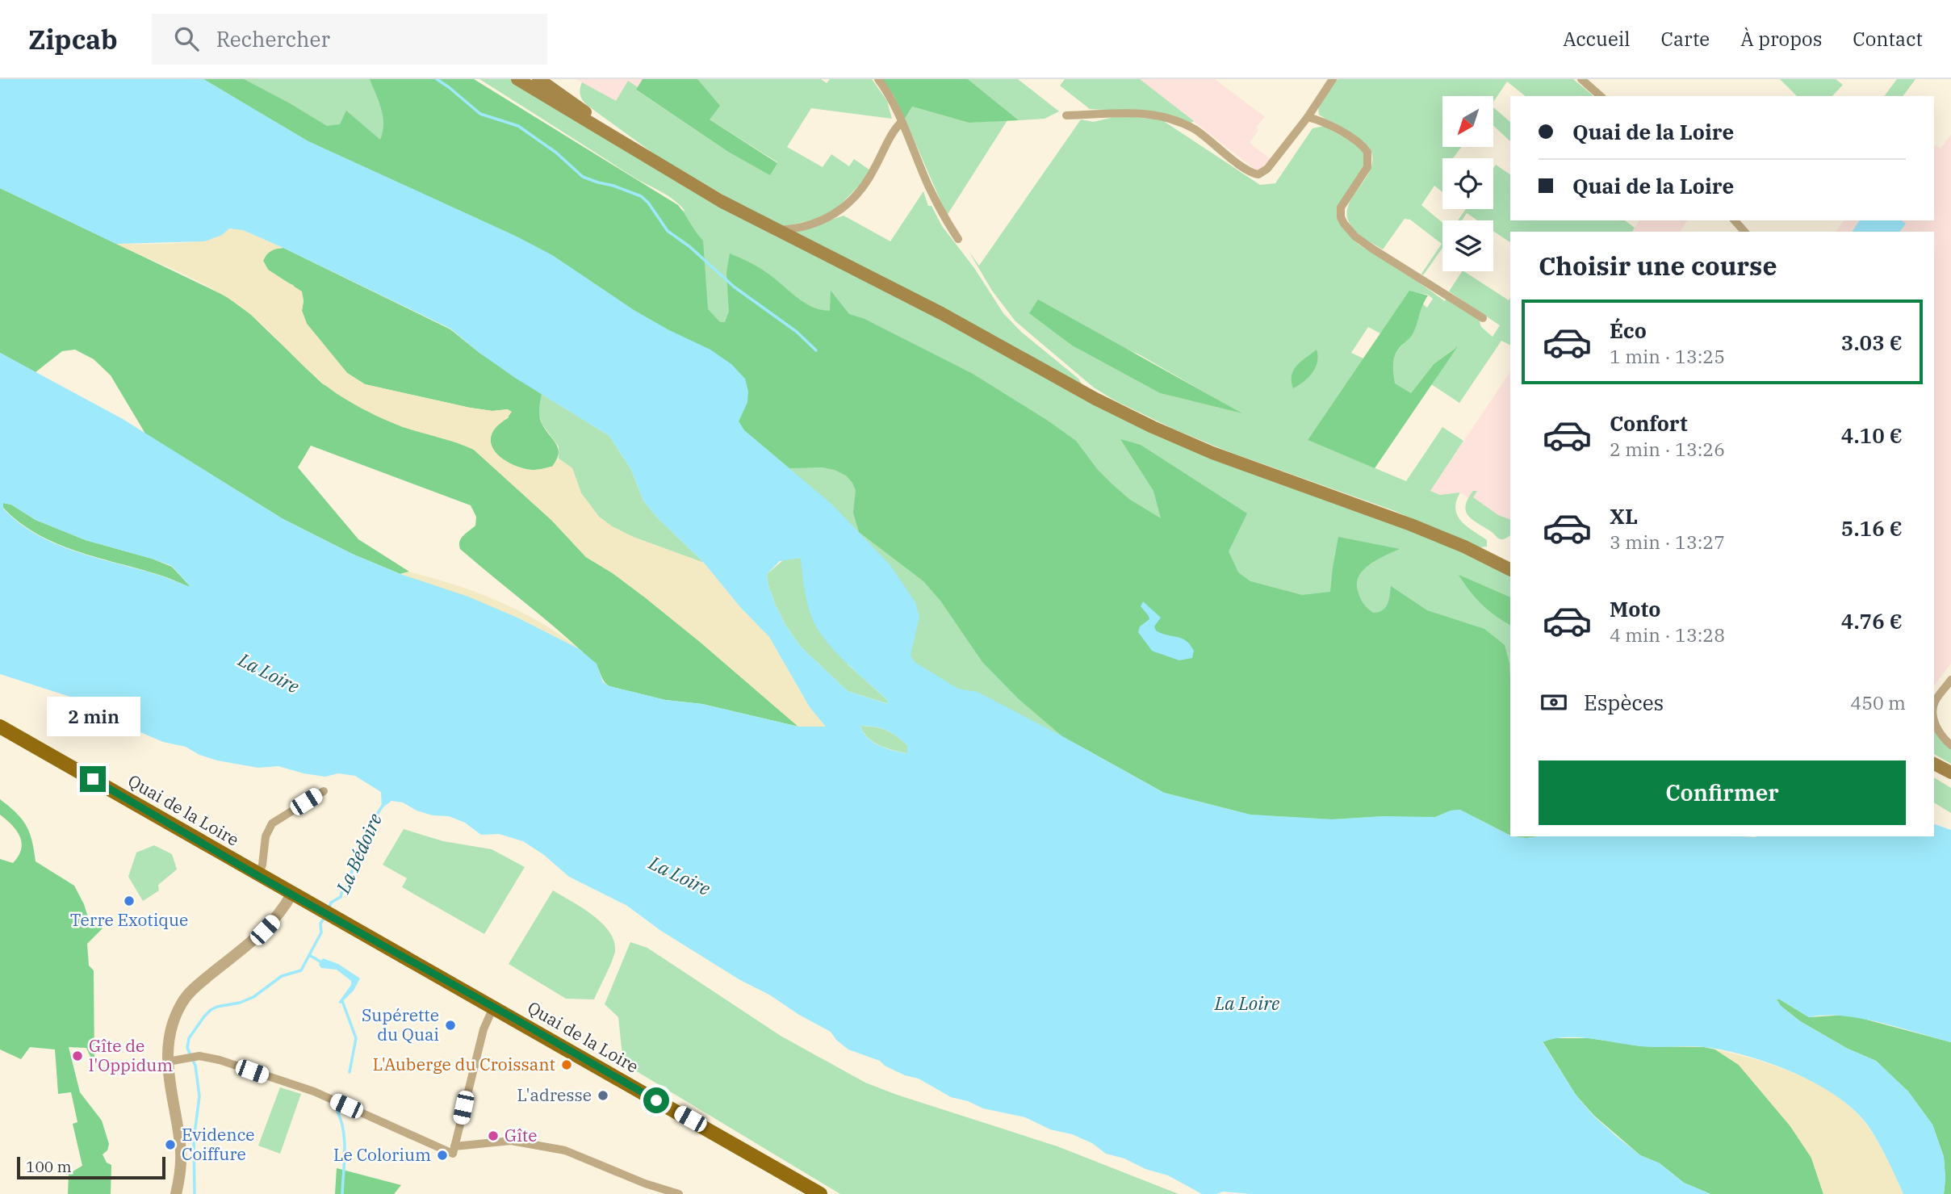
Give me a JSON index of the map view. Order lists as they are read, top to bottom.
{
  "streets": {
    "main road": ["Quai de la Loire"]
  },
  "water": ["La Loire", "La Bédoire"],
  "places": [
    "Terre Exotique",
    "Supérette du Quai",
    "Gîte de l'Oppidum",
    "L'Auberge du Croissant",
    "L'adresse",
    "Gîte",
    "Evidence Coiffure",
    "Le Colorium"
  ],
  "scale_bar": "100 m",
  "north": "bottom left",
  "page": {
    "header": "Zipcab",
    "search": "Rechercher",
    "nav": [
      "Accueil",
      "Carte",
      "À propos",
      "Contact"
    ],
    "banner": ["Quai de la Loire", "Quai de la Loire"],
    "heading": "Choisir une course",
    "list": [
      {
        "name": "Éco",
        "note": "1 min · 13:25",
        "value": "3.03 €"
      },
      {
        "name": "Confort",
        "note": "2 min · 13:26",
        "value": "4.10 €"
      },
      {
        "name": "XL",
        "note": "3 min · 13:27",
        "value": "5.16 €"
      },
      {
        "name": "Moto",
        "note": "4 min · 13:28",
        "value": "4.76 €"
      }
    ],
    "pay": ["Espèces", "450 m"],
    "bubble": "2 min",
    "buttons": "Confirmer",
    "scale": "100 m"
  }
}
